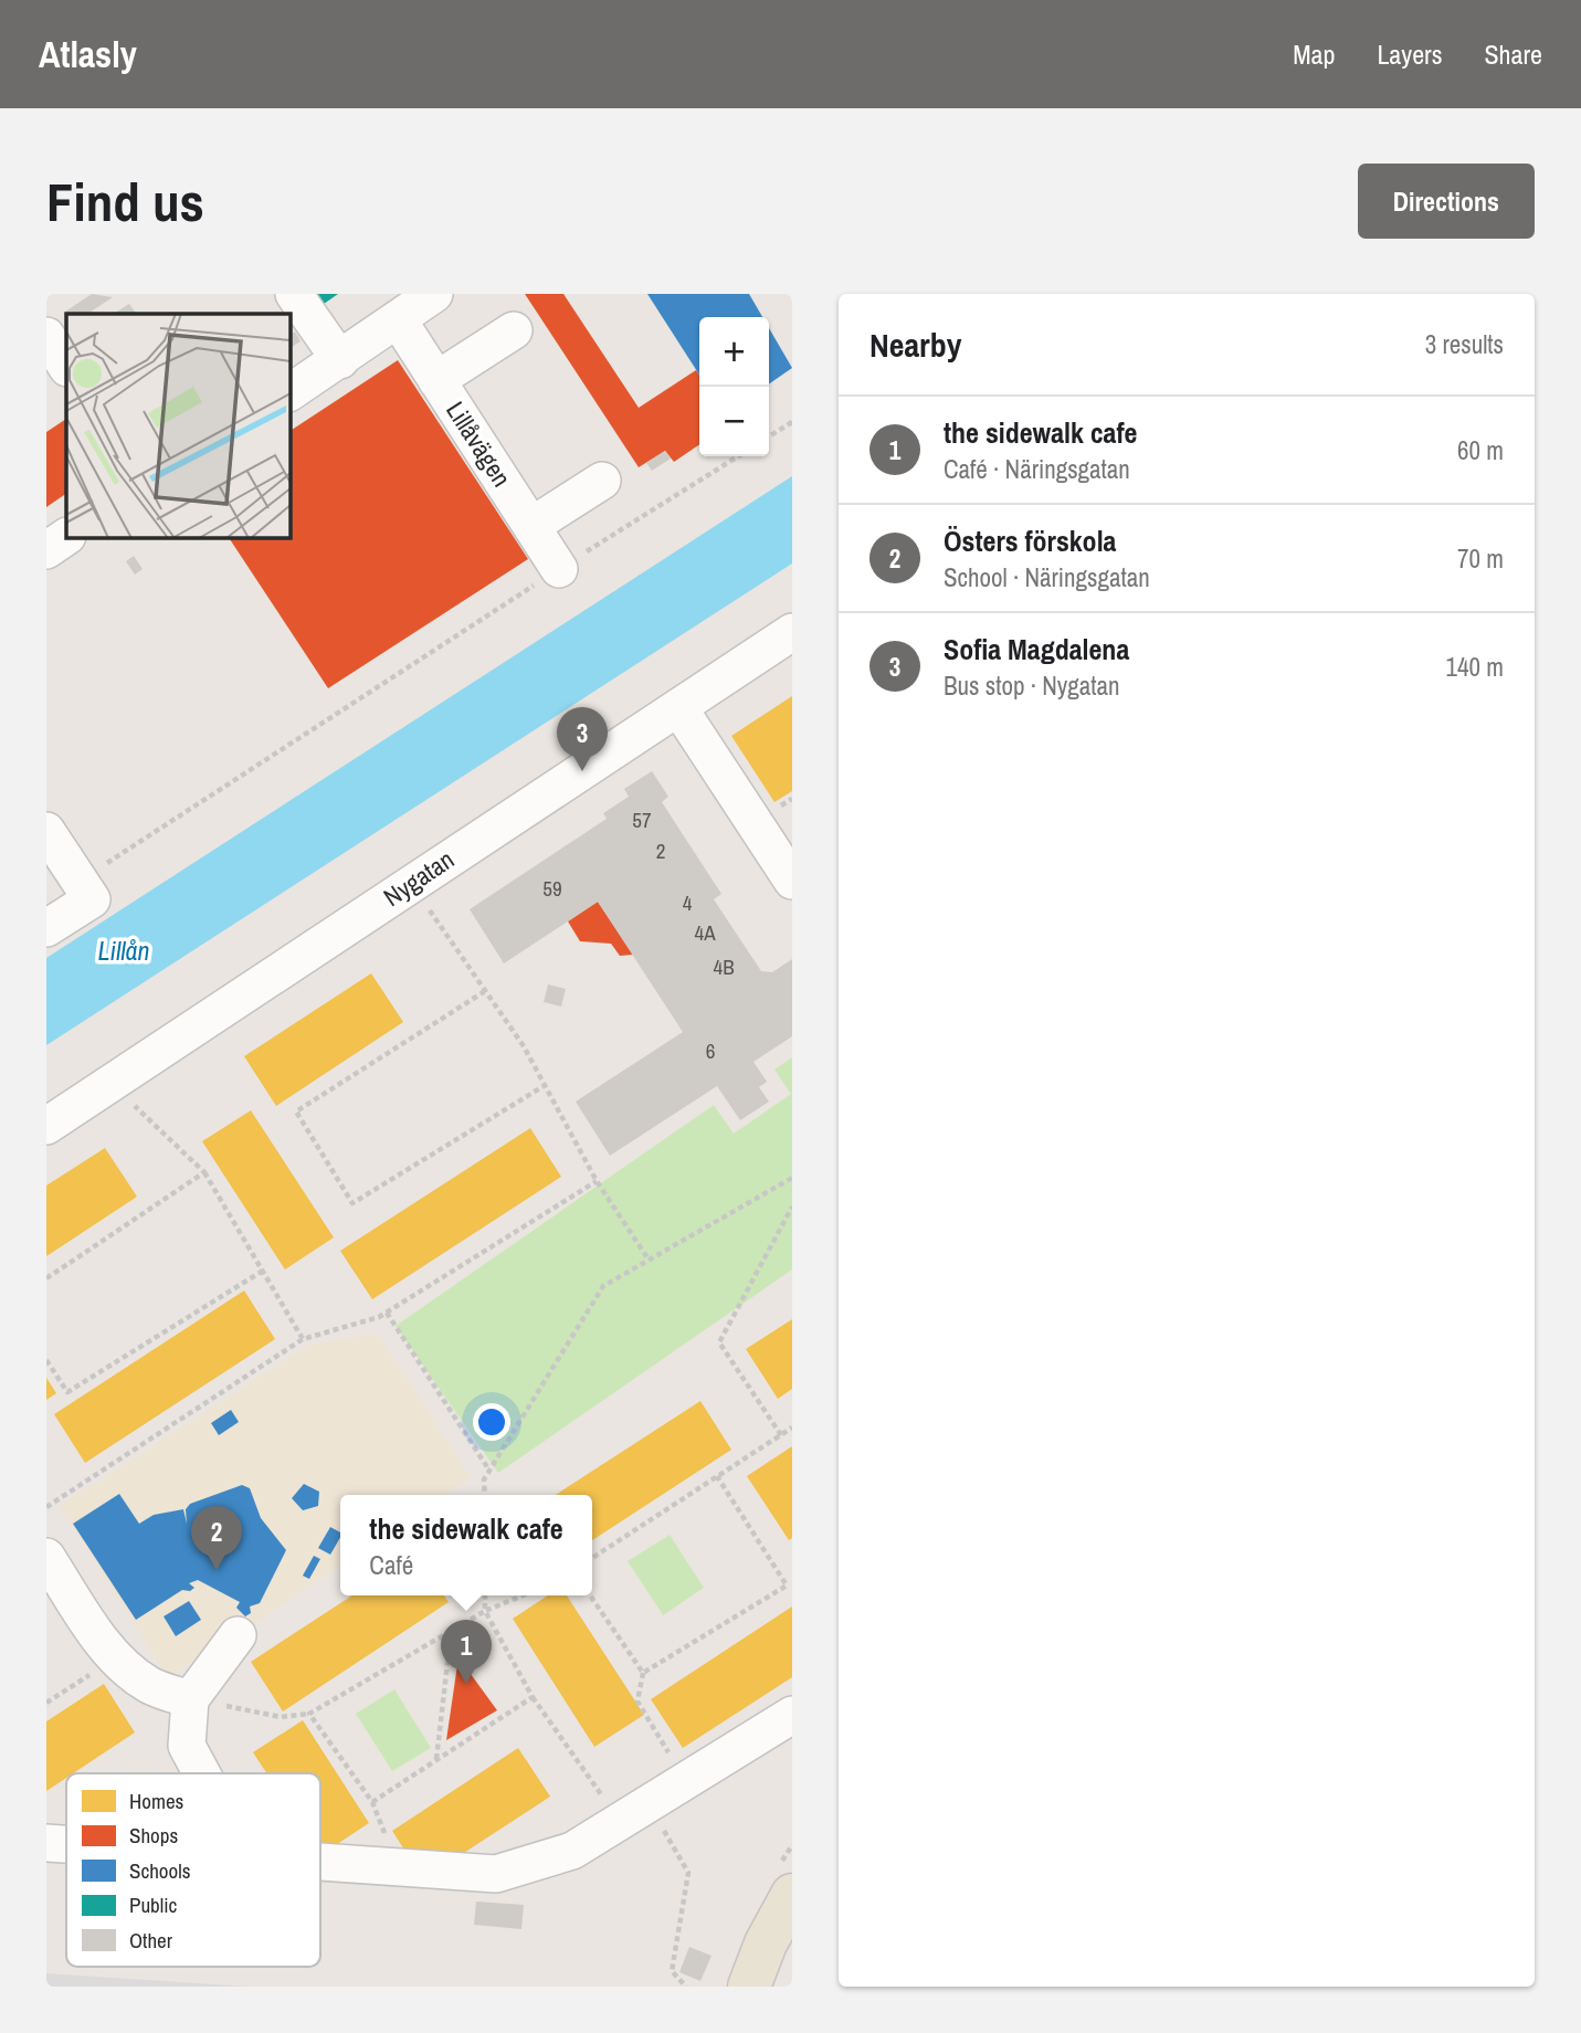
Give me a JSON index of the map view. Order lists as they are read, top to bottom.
{
  "streets": {
    "street": ["Lillåvägen", "Nygatan"]
  },
  "water": ["Lillån"],
  "house_numbers": [
    "57",
    "2",
    "59",
    "4",
    "4A",
    "4B",
    "6"
  ],
  "legend": [
    "Homes",
    "Shops",
    "Schools",
    "Public",
    "Other"
  ],
  "page": {
    "header": "Atlasly",
    "nav": ["Map", "Layers", "Share"],
    "buttons": "Directions",
    "title": "Find us",
    "heading": ["Nearby", "3 results"],
    "map_buttons": ["+", "−"],
    "list": [
      {
        "mark": "1",
        "name": "the sidewalk cafe",
        "note": "Café · Näringsgatan",
        "value": "60 m"
      },
      {
        "mark": "2",
        "name": "Östers förskola",
        "note": "School · Näringsgatan",
        "value": "70 m"
      },
      {
        "mark": "3",
        "name": "Sofia Magdalena",
        "note": "Bus stop · Nygatan",
        "value": "140 m"
      }
    ],
    "pins": ["3", "2", "1"],
    "popup": ["the sidewalk cafe", "Café"]
  }
}
